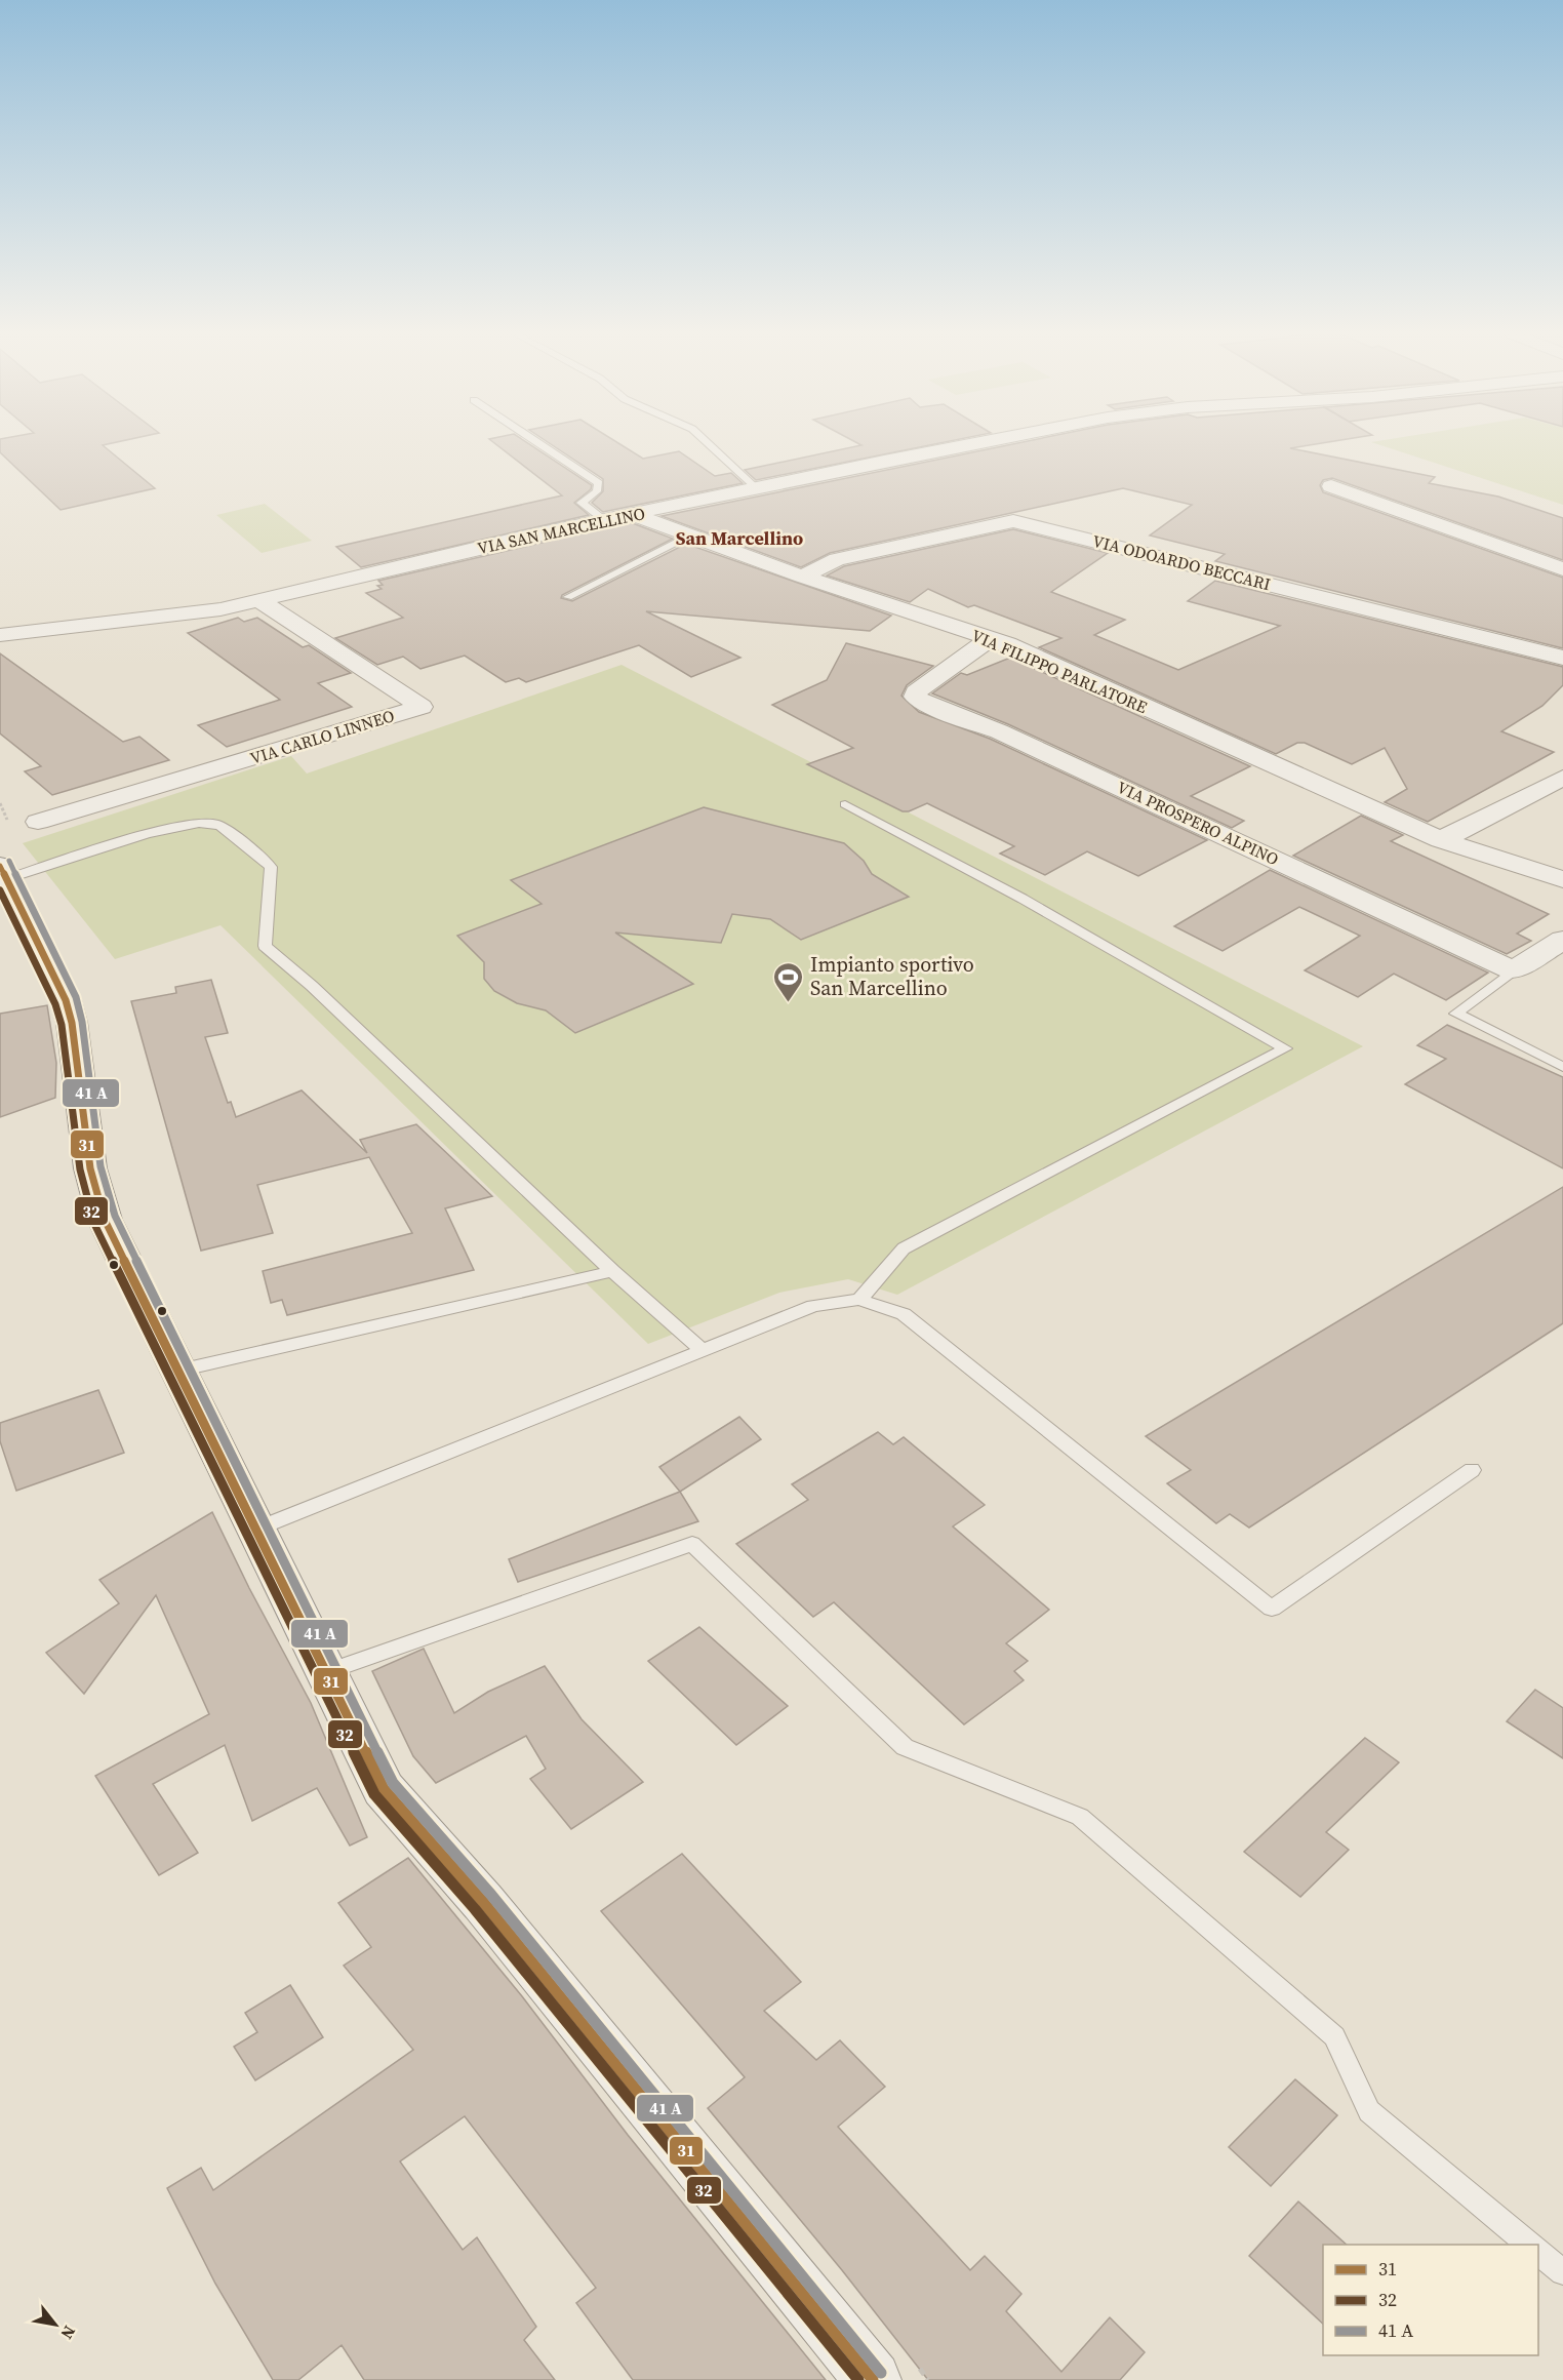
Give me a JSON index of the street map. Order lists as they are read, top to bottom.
{
  "streets": {
    "street": [
      "VIA SAN MARCELLINO",
      "VIA ODOARDO BECCARI",
      "VIA FILIPPO PARLATORE",
      "VIA CARLO LINNEO",
      "VIA PROSPERO ALPINO"
    ]
  },
  "crossings": [
    ["VIA SAN MARCELLINO", "VIA FILIPPO PARLATORE"],
    ["VIA SAN MARCELLINO", "VIA CARLO LINNEO"],
    ["VIA ODOARDO BECCARI", "VIA FILIPPO PARLATORE"],
    ["VIA FILIPPO PARLATORE", "VIA PROSPERO ALPINO"]
  ],
  "districts": ["San Marcellino"],
  "places": {
    "sports": ["Impianto sportivo San Marcellino"]
  },
  "lines": ["transit line 31", "transit line 32"],
  "legend": ["31", "32", "41 A"],
  "north": "bottom right"
}
